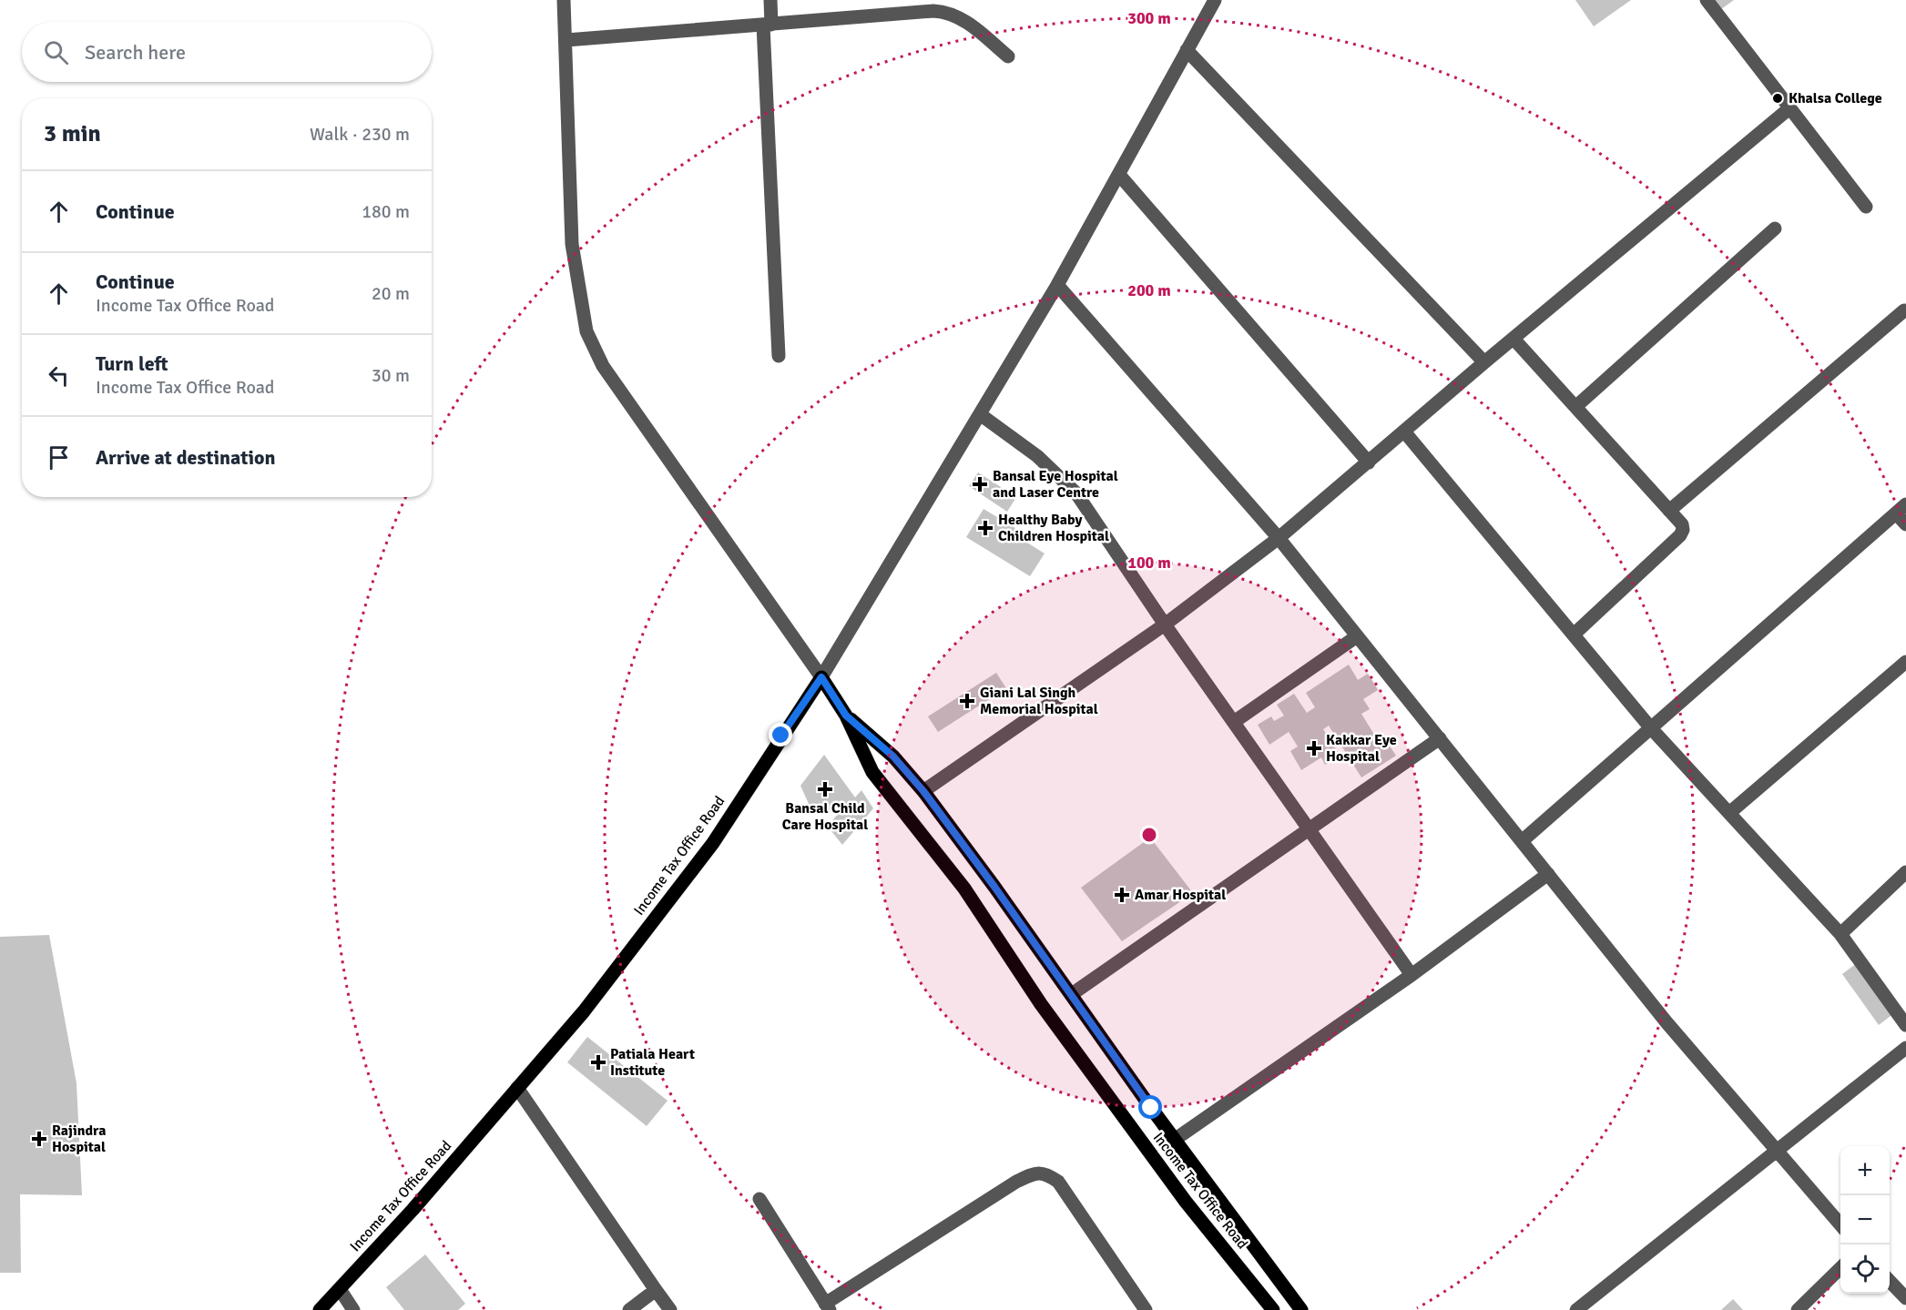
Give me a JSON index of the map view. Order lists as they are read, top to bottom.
{
  "streets": {
    "main road": ["Income Tax Office Road"]
  },
  "places": {
    "other": ["Khalsa College"],
    "health": [
      "Bansal Eye Hospital and Laser Centre",
      "Healthy Baby Children Hospital",
      "Giani Lal Singh Memorial Hospital",
      "Kakkar Eye Hospital",
      "Bansal Child Care Hospital",
      "Amar Hospital",
      "Patiala Heart Institute",
      "Rajindra Hospital"
    ]
  },
  "page": {
    "search": "Search here",
    "heading": ["3 min", "Walk · 230 m"],
    "list": [
      ["Continue", "180 m"],
      ["Continue", "Income Tax Office Road", "20 m"],
      ["Turn left", "Income Tax Office Road", "30 m"],
      "Arrive at destination"
    ],
    "map_buttons": ["+", "−"]
  },
  "rings": ["300 m", "200 m", "100 m"]
}
